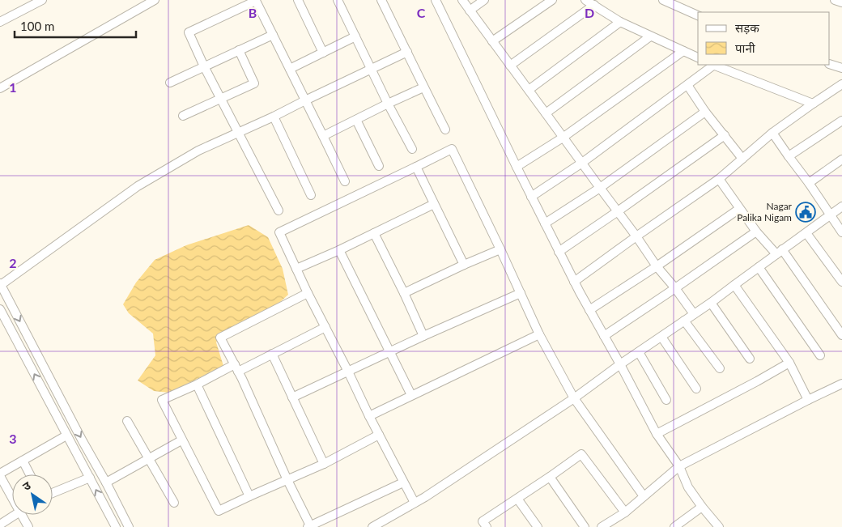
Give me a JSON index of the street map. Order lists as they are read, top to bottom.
{
  "places": {
    "public building": ["Nagar Palika Nigam"]
  },
  "legend": ["सड़क", "पानी"],
  "scale_bar": "100 m",
  "north": "top left",
  "grid": {
    "columns": ["B", "C", "D"],
    "rows": ["1", "2", "3"]
  }
}
